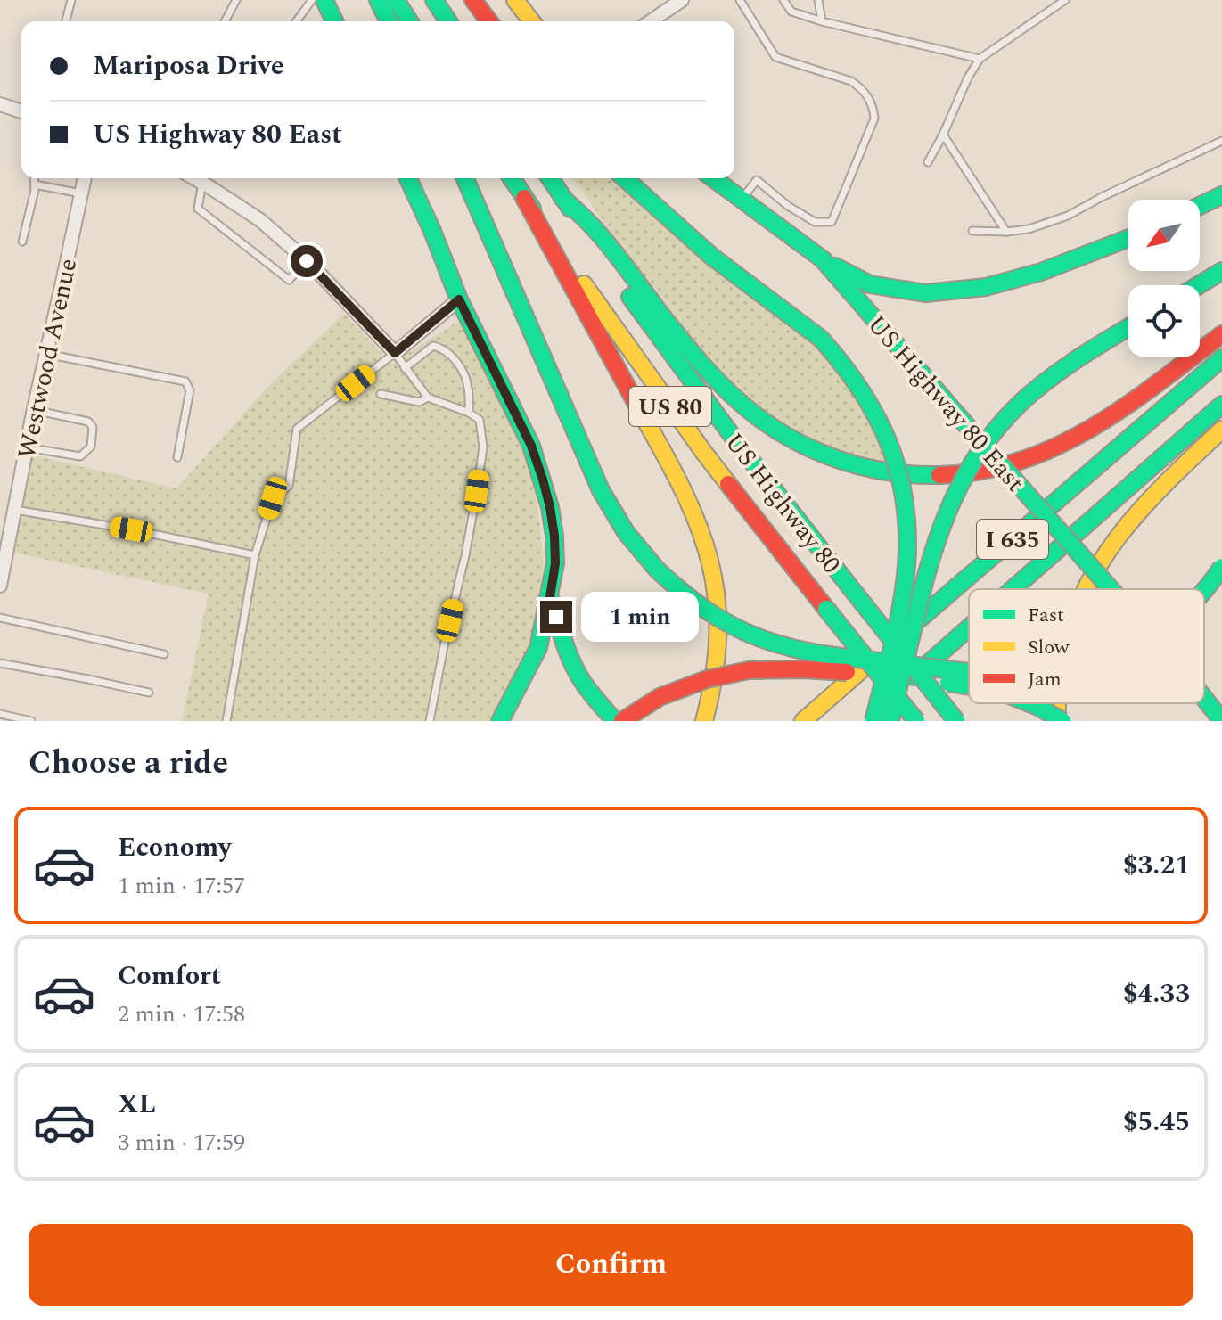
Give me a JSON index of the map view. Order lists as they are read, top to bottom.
{
  "streets": {
    "main road": [
      "US Highway 80 East",
      "US 80",
      "US Highway 80",
      "I 635"
    ],
    "street": ["Westwood Avenue"]
  },
  "legend": ["Fast", "Slow", "Jam"],
  "north": "bottom left",
  "page": {
    "banner": ["Mariposa Drive", "US Highway 80 East"],
    "bubble": "1 min",
    "heading": "Choose a ride",
    "list": [
      {
        "name": "Economy",
        "note": "1 min · 17:57",
        "value": "$3.21"
      },
      {
        "name": "Comfort",
        "note": "2 min · 17:58",
        "value": "$4.33"
      },
      {
        "name": "XL",
        "note": "3 min · 17:59",
        "value": "$5.45"
      }
    ],
    "buttons": "Confirm"
  }
}
